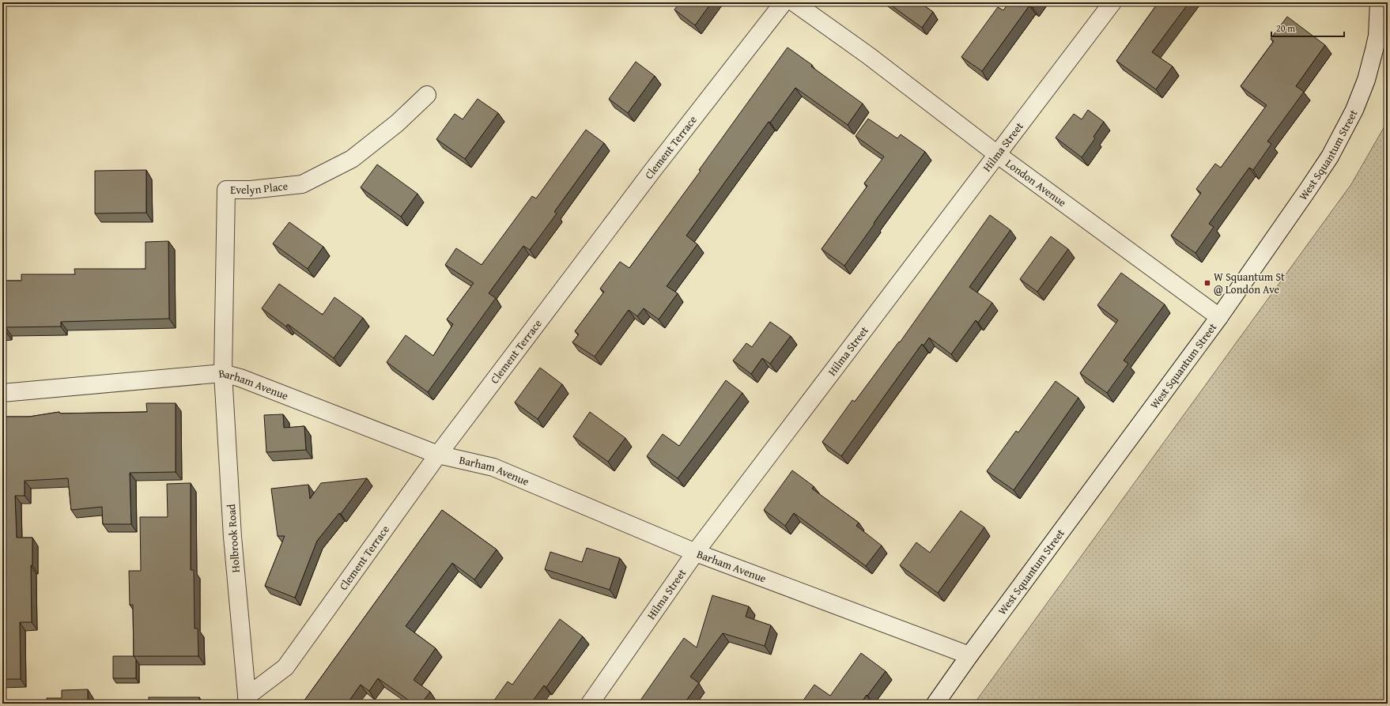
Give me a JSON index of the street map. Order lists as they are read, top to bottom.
{
  "streets": {
    "street": [
      "Hilma Street",
      "Clement Terrace",
      "West Squantum Street",
      "London Avenue",
      "Evelyn Place",
      "Barham Avenue",
      "Holbrook Road"
    ]
  },
  "crossings": [
    ["Hilma Street", "London Avenue"],
    ["Hilma Street", "Barham Avenue"],
    ["Clement Terrace", "Barham Avenue"],
    ["Clement Terrace", "Holbrook Road"],
    ["West Squantum Street", "London Avenue"],
    ["West Squantum Street", "Barham Avenue"],
    ["Evelyn Place", "Barham Avenue"],
    ["Evelyn Place", "Holbrook Road"],
    ["Barham Avenue", "Holbrook Road"]
  ],
  "places": {
    "transit": ["W Squantum St @ London Ave"]
  },
  "scale_bar": "20 m"
}
